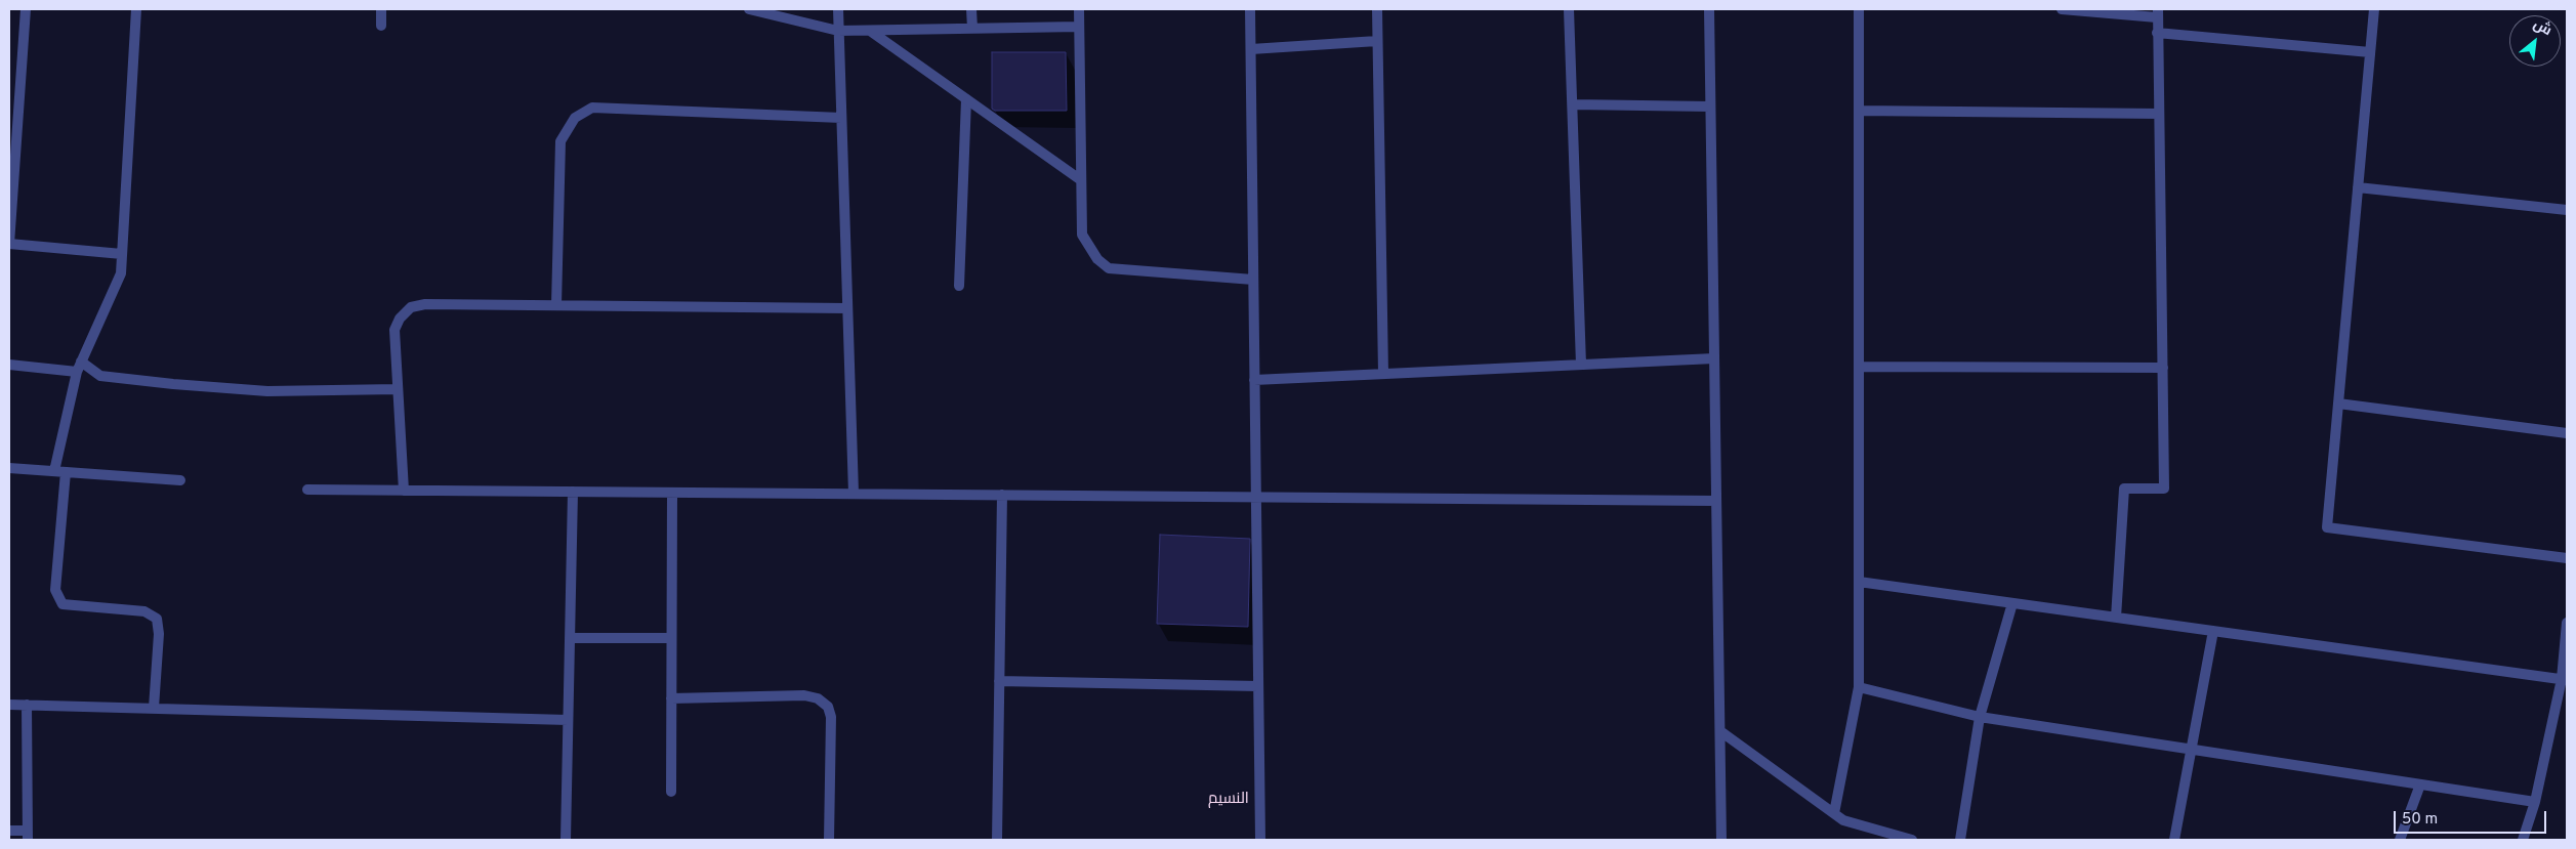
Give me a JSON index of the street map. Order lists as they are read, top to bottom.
{
  "districts": ["النسيم"],
  "scale_bar": "50 m",
  "north": "top right"
}
